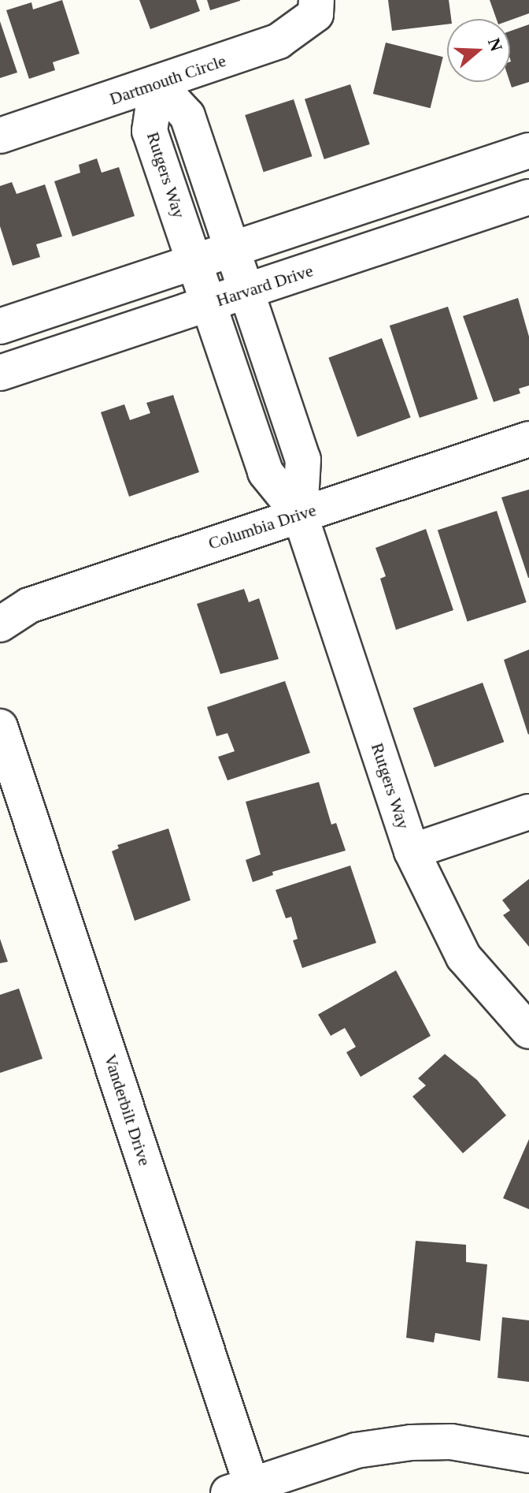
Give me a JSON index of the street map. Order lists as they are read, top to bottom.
{
  "streets": {
    "street": [
      "Dartmouth Circle",
      "Rutgers Way",
      "Harvard Drive",
      "Columbia Drive",
      "Vanderbilt Drive"
    ]
  },
  "crossings": [
    ["Dartmouth Circle", "Rutgers Way"],
    ["Rutgers Way", "Harvard Drive"],
    ["Rutgers Way", "Columbia Drive"]
  ],
  "north": "right"
}
